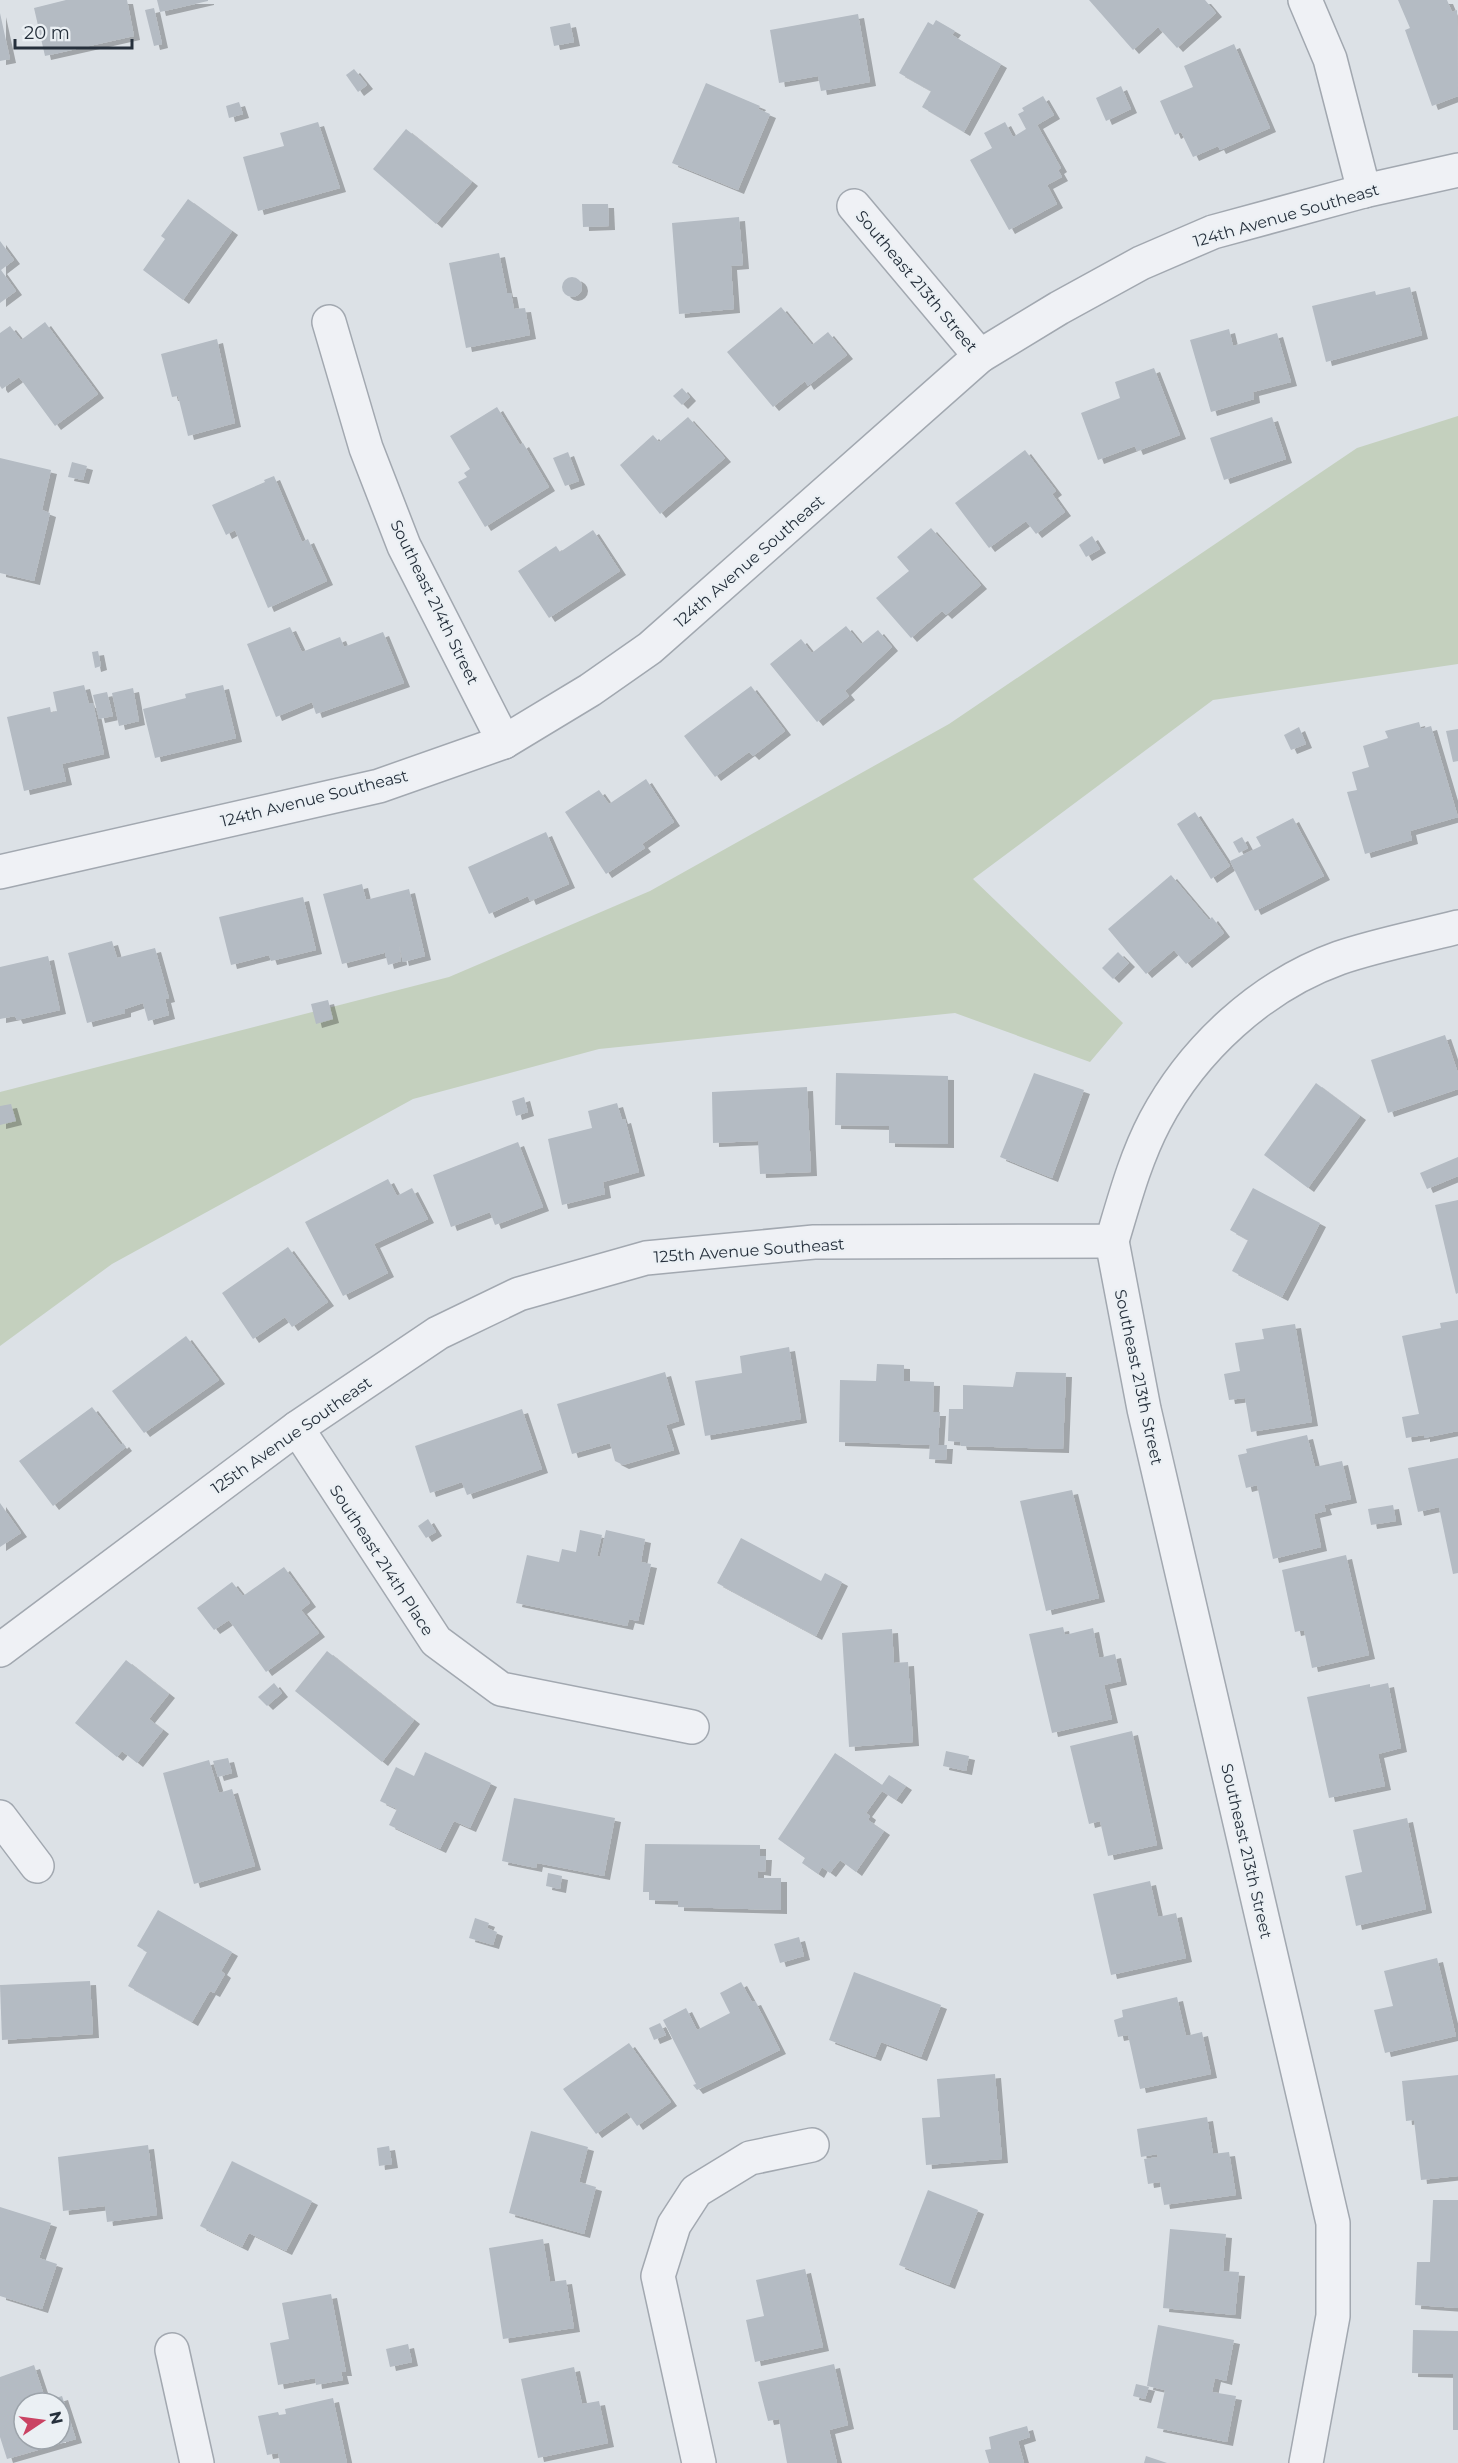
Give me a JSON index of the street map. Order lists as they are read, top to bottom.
{
  "streets": {
    "street": [
      "124th Avenue Southeast",
      "Southeast 213th Street",
      "Southeast 214th Street",
      "125th Avenue Southeast",
      "Southeast 214th Place"
    ]
  },
  "crossings": [
    ["124th Avenue Southeast", "Southeast 213th Street"],
    ["124th Avenue Southeast", "Southeast 214th Street"],
    ["Southeast 213th Street", "125th Avenue Southeast"],
    ["125th Avenue Southeast", "Southeast 214th Place"]
  ],
  "scale_bar": "20 m",
  "north": "right"
}
